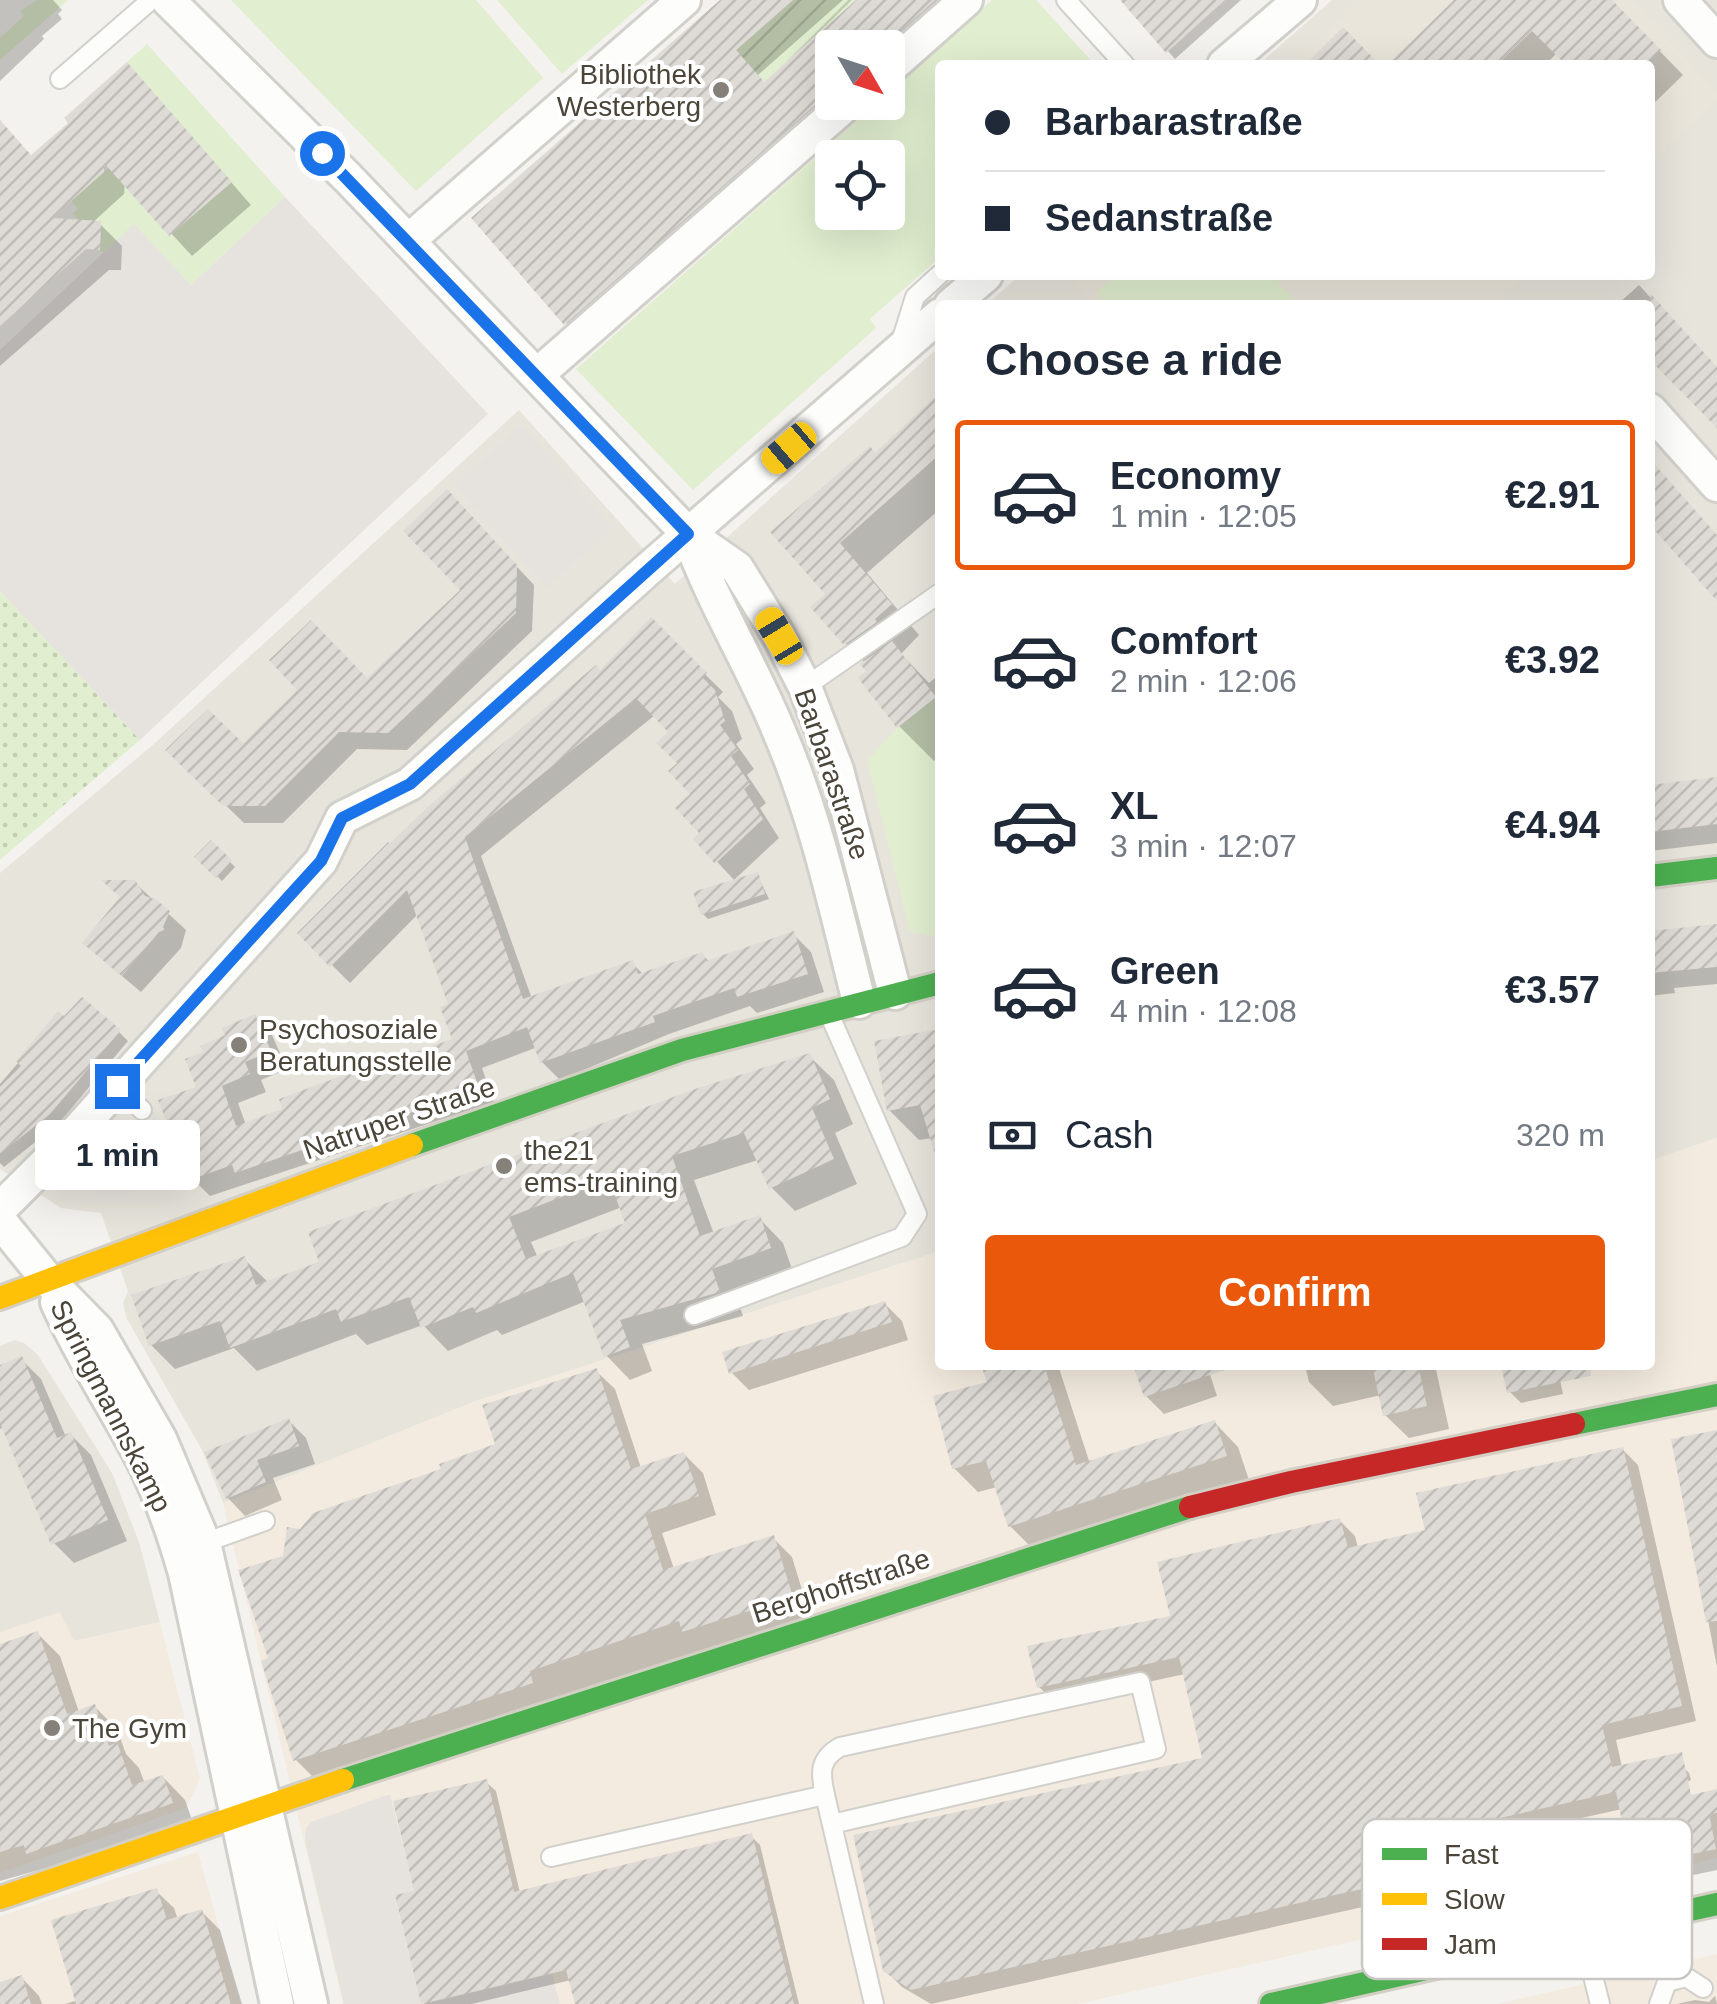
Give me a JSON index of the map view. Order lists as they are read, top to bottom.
{
  "streets": {
    "street": [
      "Barbarastraße",
      "Natruper Straße",
      "Springmannskamp",
      "Berghoffstraße"
    ]
  },
  "crossings": [
    ["Barbarastraße", "Natruper Straße"],
    ["Natruper Straße", "Springmannskamp"],
    ["Springmannskamp", "Berghoffstraße"]
  ],
  "places": [
    "Bibliothek Westerberg",
    "Psychosoziale Beratungsstelle",
    "the21 ems-training",
    "The Gym"
  ],
  "legend": ["Fast", "Slow", "Jam"],
  "north": "bottom right",
  "page": {
    "banner": ["Barbarastraße", "Sedanstraße"],
    "heading": "Choose a ride",
    "list": [
      {
        "name": "Economy",
        "note": "1 min · 12:05",
        "value": "€2.91"
      },
      {
        "name": "Comfort",
        "note": "2 min · 12:06",
        "value": "€3.92"
      },
      {
        "name": "XL",
        "note": "3 min · 12:07",
        "value": "€4.94"
      },
      {
        "name": "Green",
        "note": "4 min · 12:08",
        "value": "€3.57"
      }
    ],
    "pay": ["Cash", "320 m"],
    "bubble": "1 min",
    "buttons": "Confirm"
  }
}
